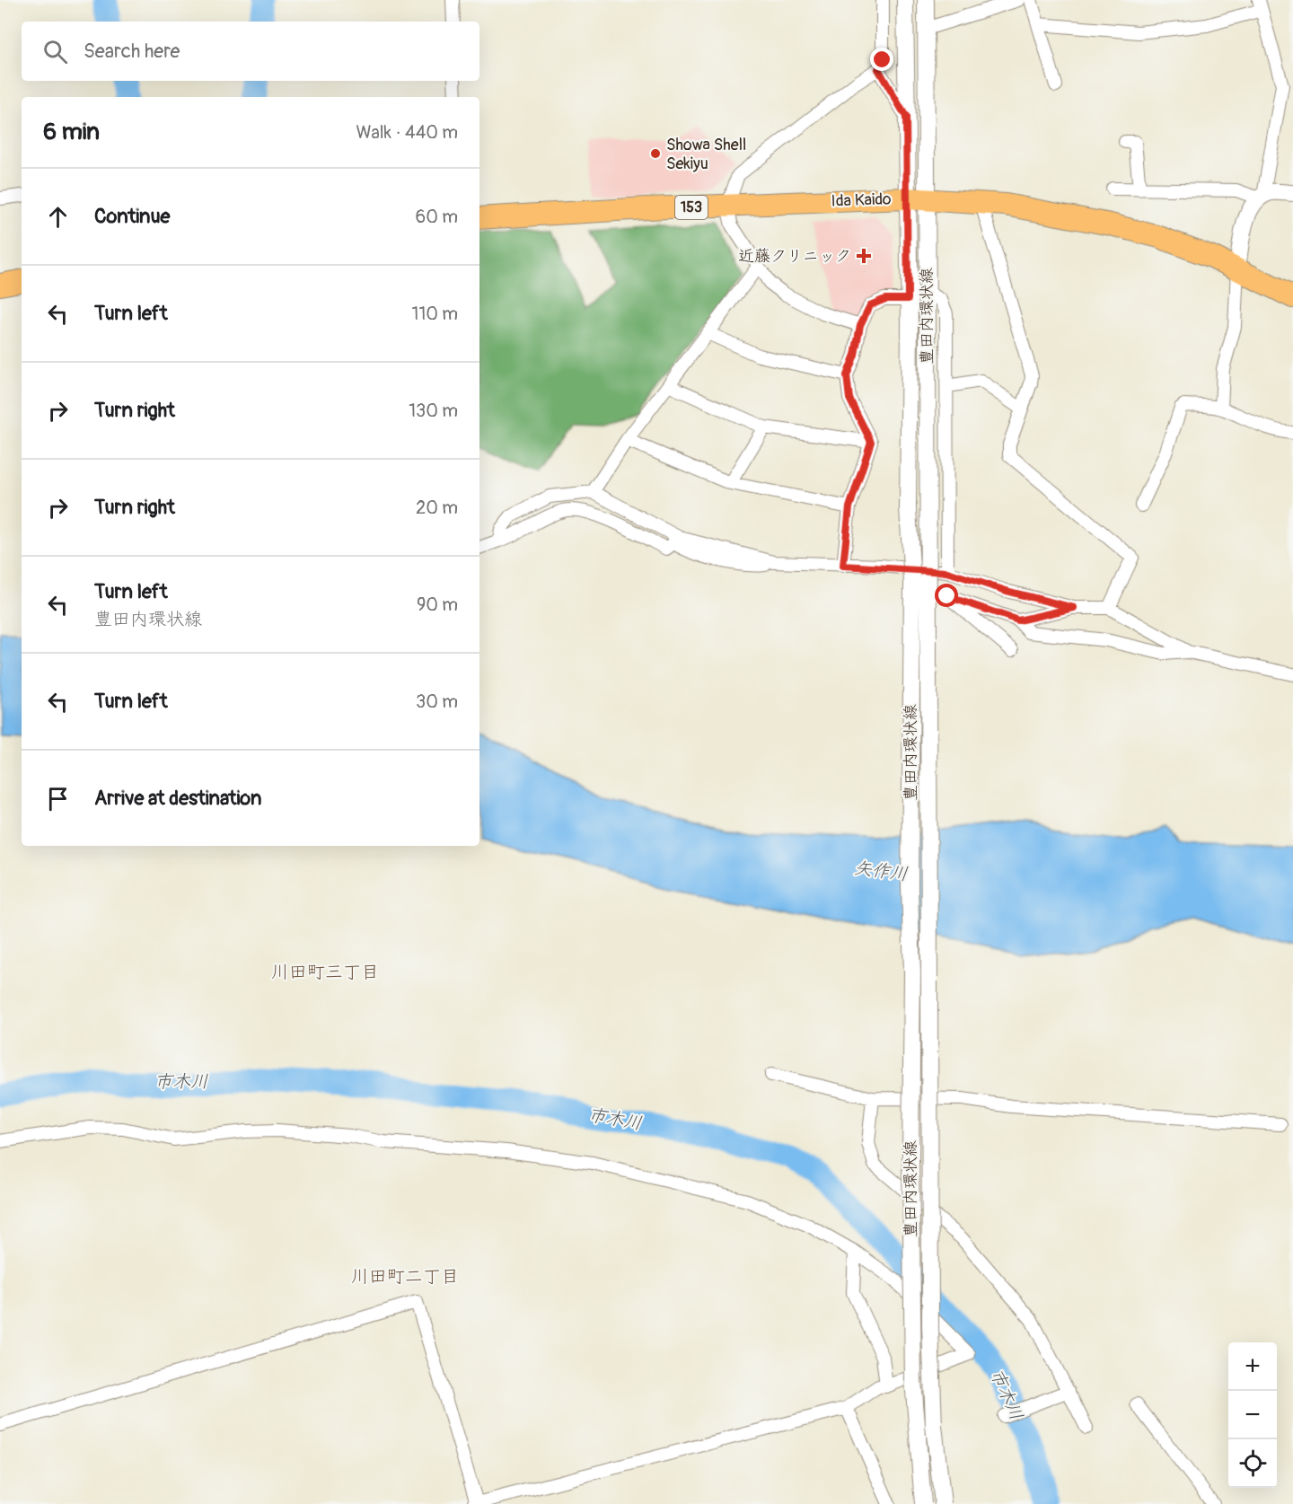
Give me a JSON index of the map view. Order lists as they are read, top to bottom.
{
  "streets": {
    "highway": ["Ida Kaido", "153"],
    "street": ["豊田内環状線"]
  },
  "crossings": [
    ["Ida Kaido", "豊田内環状線"]
  ],
  "districts": ["川田町三丁目", "川田町二丁目"],
  "water": ["矢作川", "市木川"],
  "places": {
    "other": ["Showa Shell Sekiyu"],
    "health": ["近藤クリニック"]
  },
  "page": {
    "search": "Search here",
    "heading": ["6 min", "Walk · 440 m"],
    "list": [
      ["Continue", "60 m"],
      ["Turn left", "110 m"],
      ["Turn right", "130 m"],
      ["Turn right", "20 m"],
      ["Turn left", "豊田内環状線", "90 m"],
      ["Turn left", "30 m"],
      "Arrive at destination"
    ],
    "map_buttons": ["+", "−"]
  }
}
